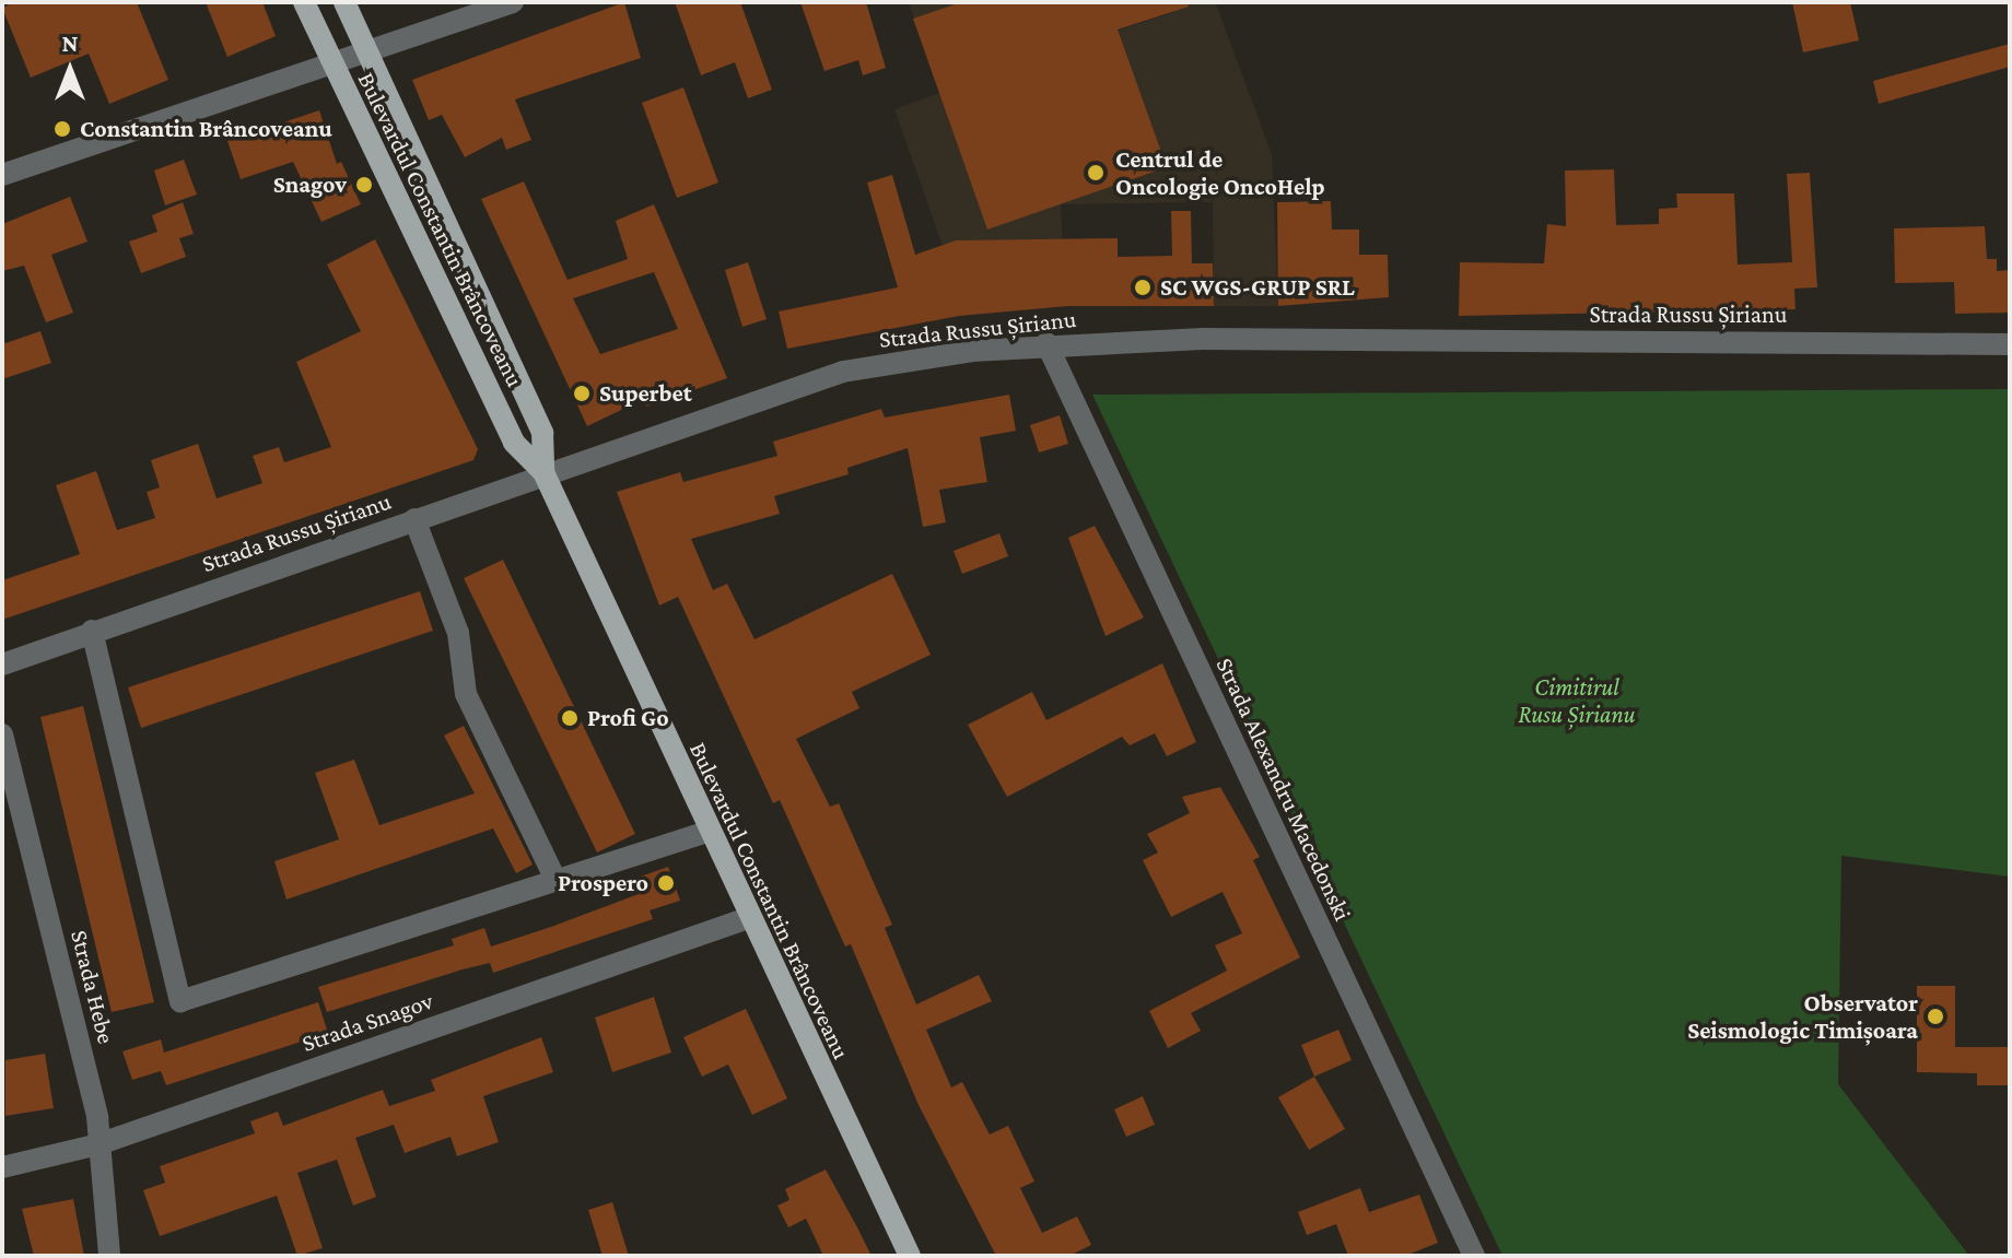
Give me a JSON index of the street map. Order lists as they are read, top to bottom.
{
  "streets": {
    "main road": ["Bulevardul Constantin Brâncoveanu"],
    "street": [
      "Strada Russu Șirianu",
      "Strada Alexandru Macedonski",
      "Strada Hebe",
      "Strada Snagov"
    ]
  },
  "crossings": [
    ["Bulevardul Constantin Brâncoveanu", "Strada Russu Șirianu"],
    ["Bulevardul Constantin Brâncoveanu", "Strada Snagov"],
    ["Strada Russu Șirianu", "Strada Alexandru Macedonski"],
    ["Strada Hebe", "Strada Snagov"]
  ],
  "parks": ["Cimitirul Rusu Șirianu"],
  "places": [
    "Constantin Brâncoveanu",
    "Centrul de Oncologie OncoHelp",
    "Snagov",
    "SC WGS-GRUP SRL",
    "Superbet",
    "Profi Go",
    "Prospero",
    "Observator Seismologic Timișoara"
  ],
  "north": "top"
}
